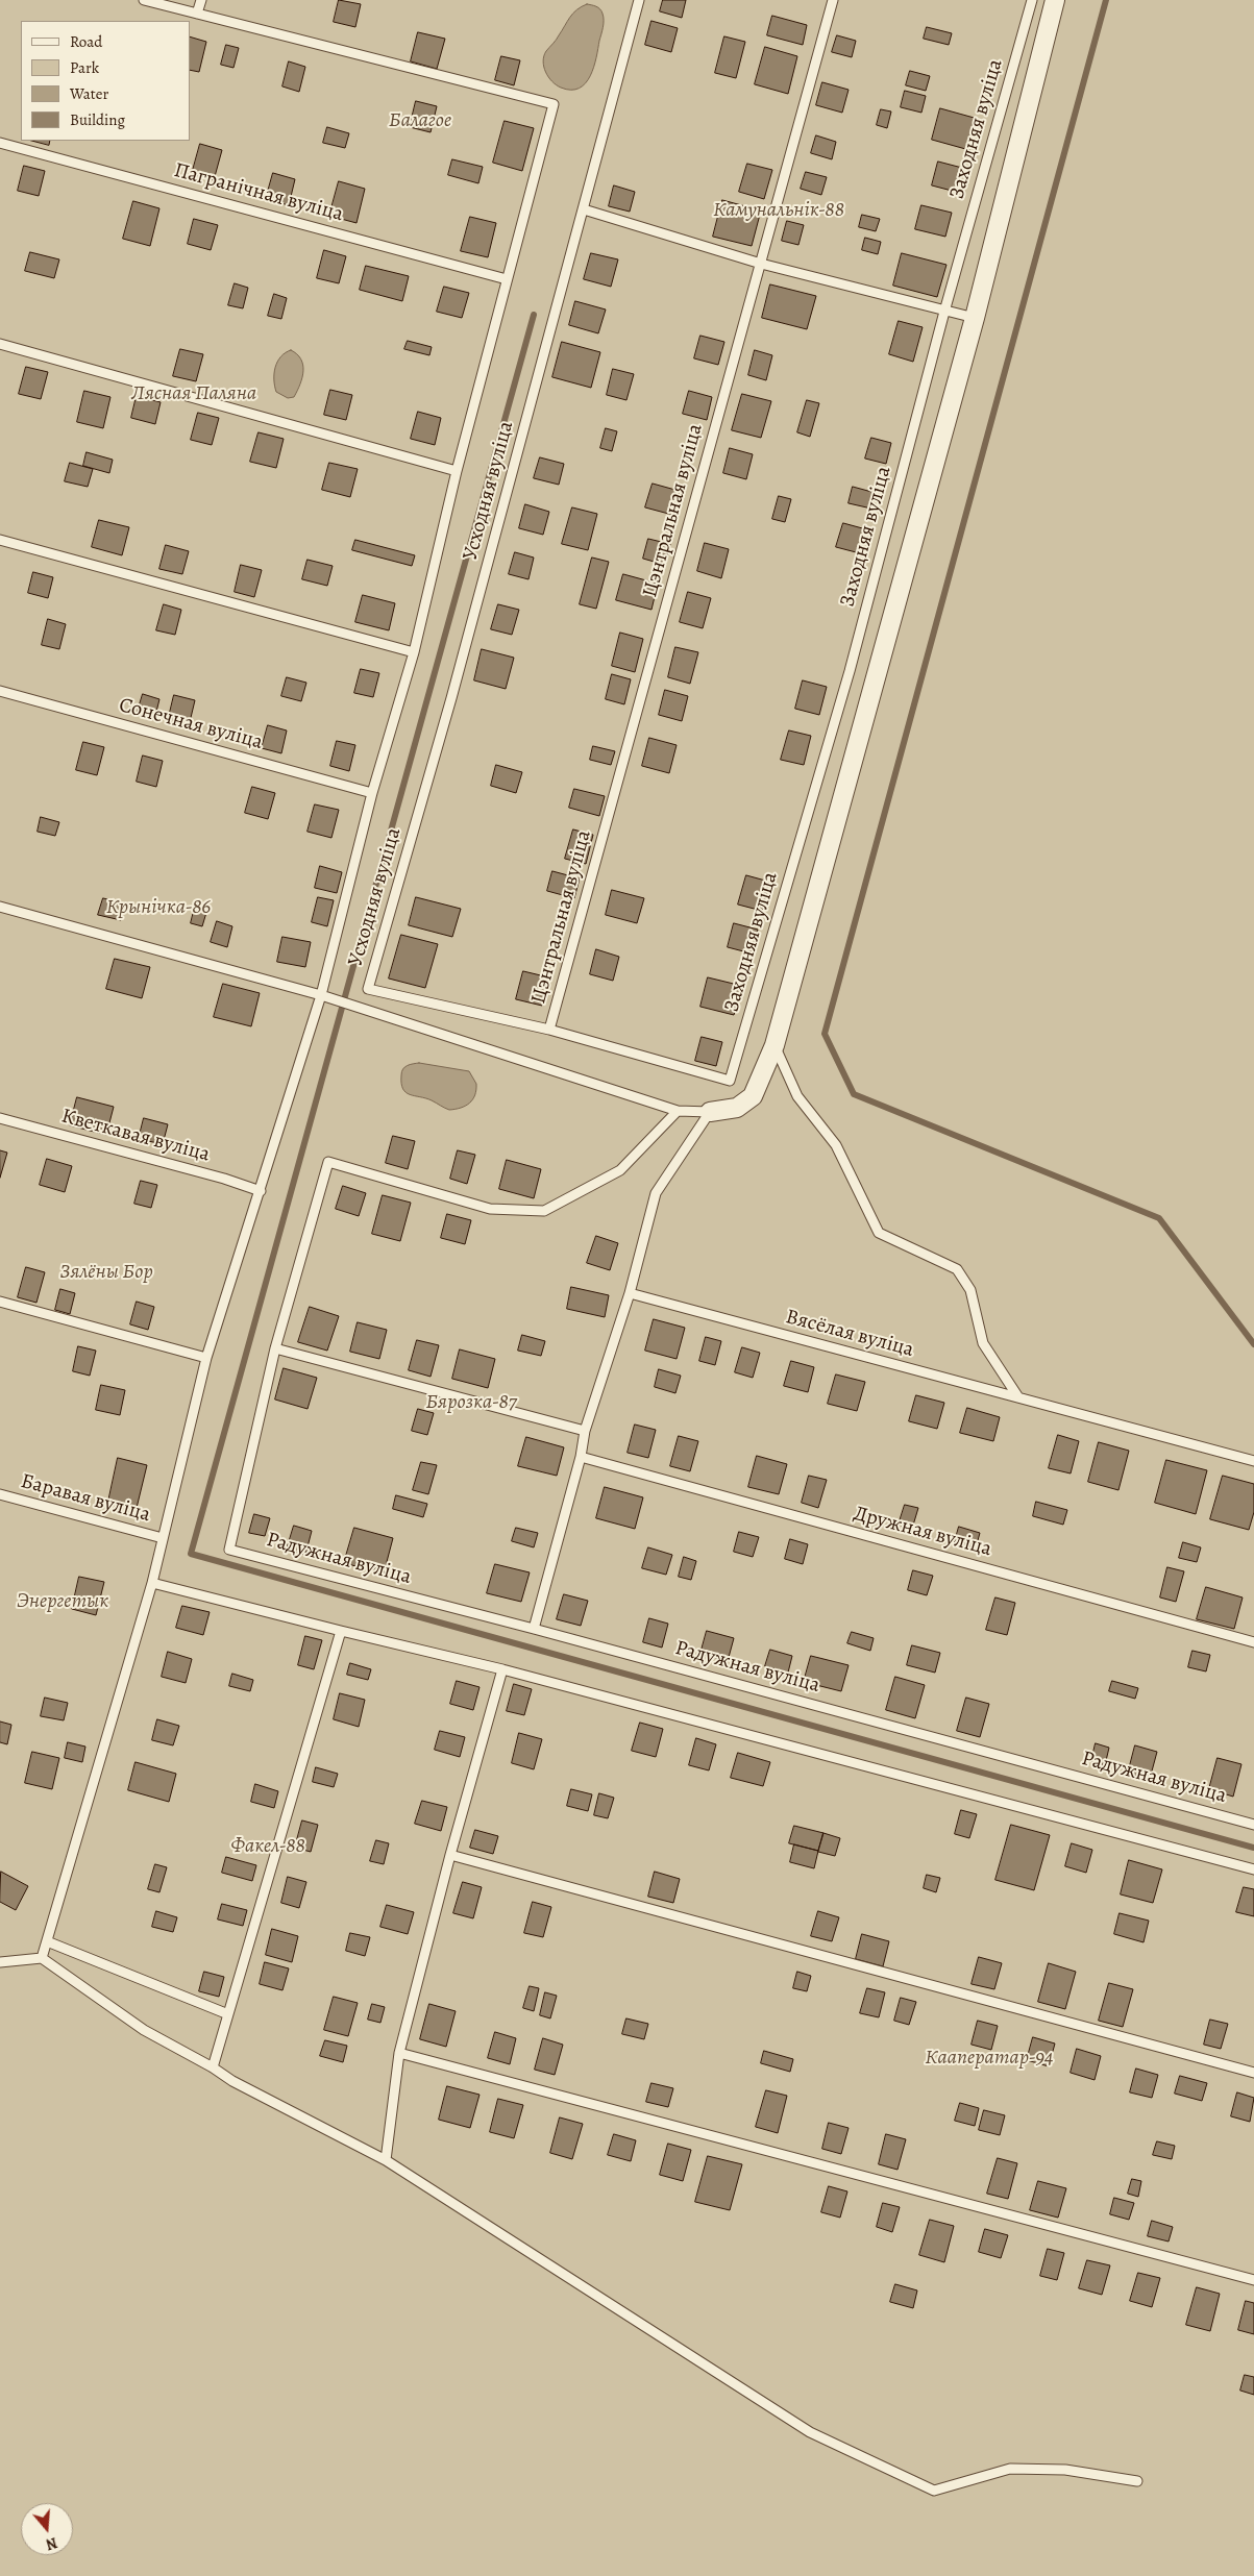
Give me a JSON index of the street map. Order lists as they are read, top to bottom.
{
  "streets": {
    "lane": [
      "Заходняя вуліца",
      "Пагранічная вуліца",
      "Усходняя вуліца",
      "Цэнтральная вуліца",
      "Сонечная вуліца",
      "Кветкавая вуліца",
      "Вясёлая вуліца",
      "Баравая вуліца",
      "Дружная вуліца",
      "Радужная вуліца"
    ]
  },
  "crossings": [
    ["Заходняя вуліца", "Усходняя вуліца"],
    ["Заходняя вуліца", "Цэнтральная вуліца"],
    ["Усходняя вуліца", "Цэнтральная вуліца"]
  ],
  "parks": [
    "Балагое",
    "Камунальнік-88",
    "Лясная Паляна",
    "Крынічка-86",
    "Зялёны Бор",
    "Бярозка-87",
    "Энергетык",
    "Факел-88",
    "Кааператар-94"
  ],
  "legend": [
    "Road",
    "Park",
    "Water",
    "Building"
  ],
  "north": "bottom"
}
